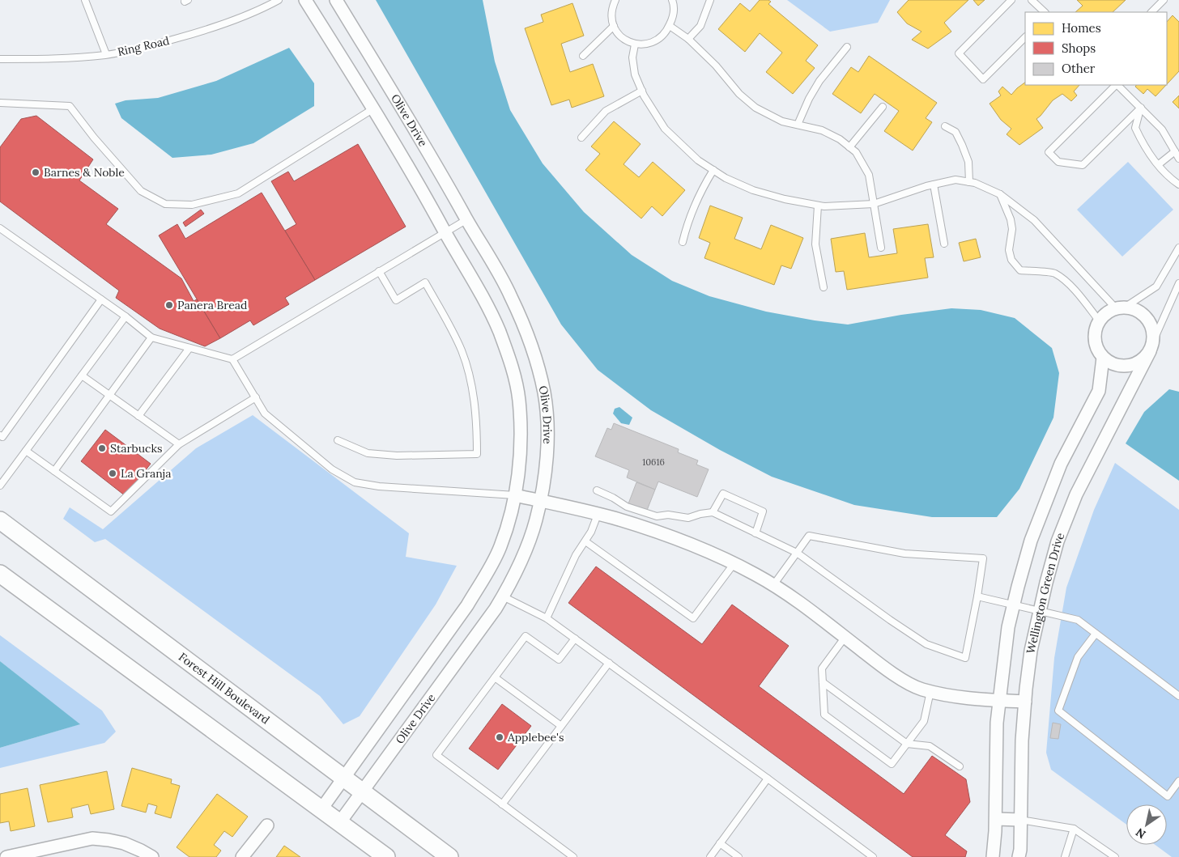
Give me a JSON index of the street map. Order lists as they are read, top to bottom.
{
  "streets": {
    "main road": ["Forest Hill Boulevard"],
    "street": ["Olive Drive", "Wellington Green Drive"],
    "lane": ["Ring Road"]
  },
  "crossings": [
    ["Olive Drive", "Forest Hill Boulevard"]
  ],
  "places": [
    "Barnes & Noble",
    "Panera Bread",
    "Starbucks",
    "La Granja",
    "Applebee's"
  ],
  "house_numbers": ["10616"],
  "legend": ["Homes", "Shops", "Other"],
  "north": "bottom left"
}
